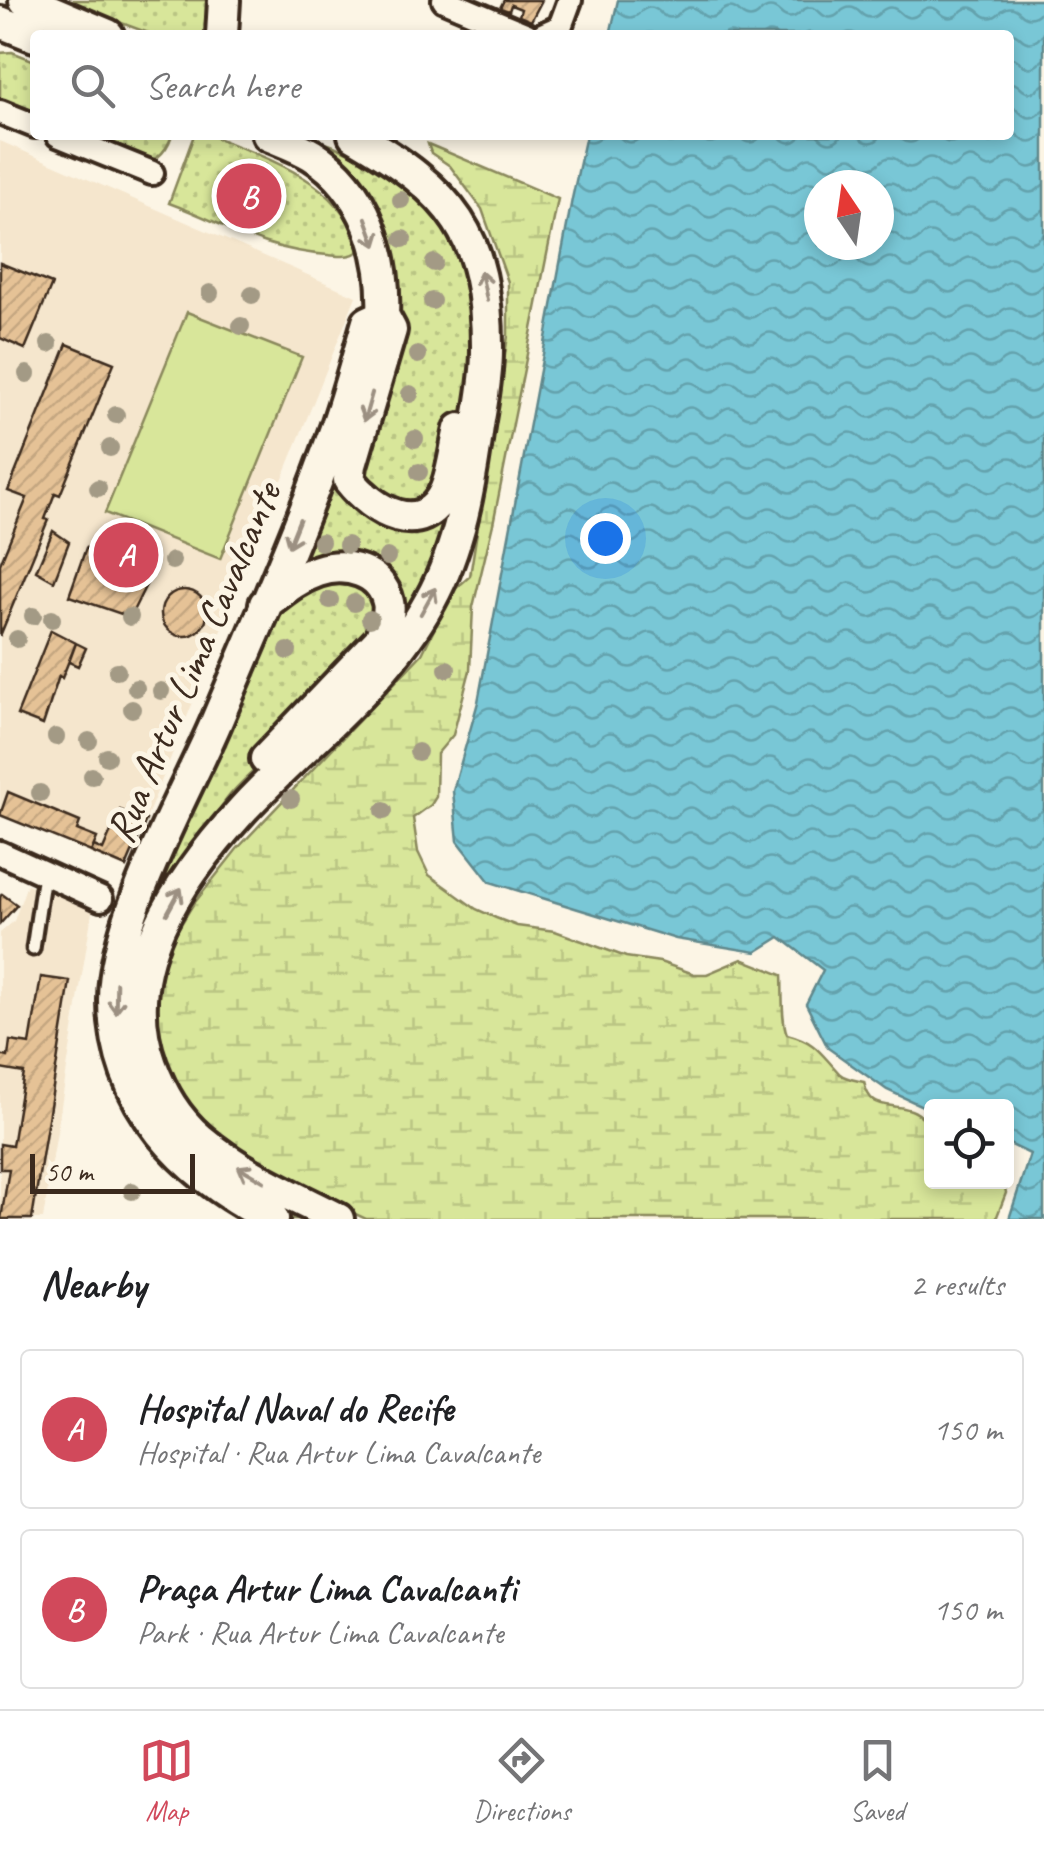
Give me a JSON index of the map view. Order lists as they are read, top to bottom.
{
  "streets": {
    "main road": ["Rua Artur Lima Cavalcante"]
  },
  "scale_bar": "50 m",
  "north": "top",
  "page": {
    "search": "Search here",
    "pins": ["B", "A"],
    "scale": "50 m",
    "heading": ["Nearby", "2 results"],
    "list": [
      {
        "mark": "A",
        "name": "Hospital Naval do Recife",
        "note": "Hospital · Rua Artur Lima Cavalcante",
        "value": "150 m"
      },
      {
        "mark": "B",
        "name": "Praça Artur Lima Cavalcanti",
        "note": "Park · Rua Artur Lima Cavalcante",
        "value": "150 m"
      }
    ],
    "nav": ["Map", "Directions", "Saved"]
  }
}
